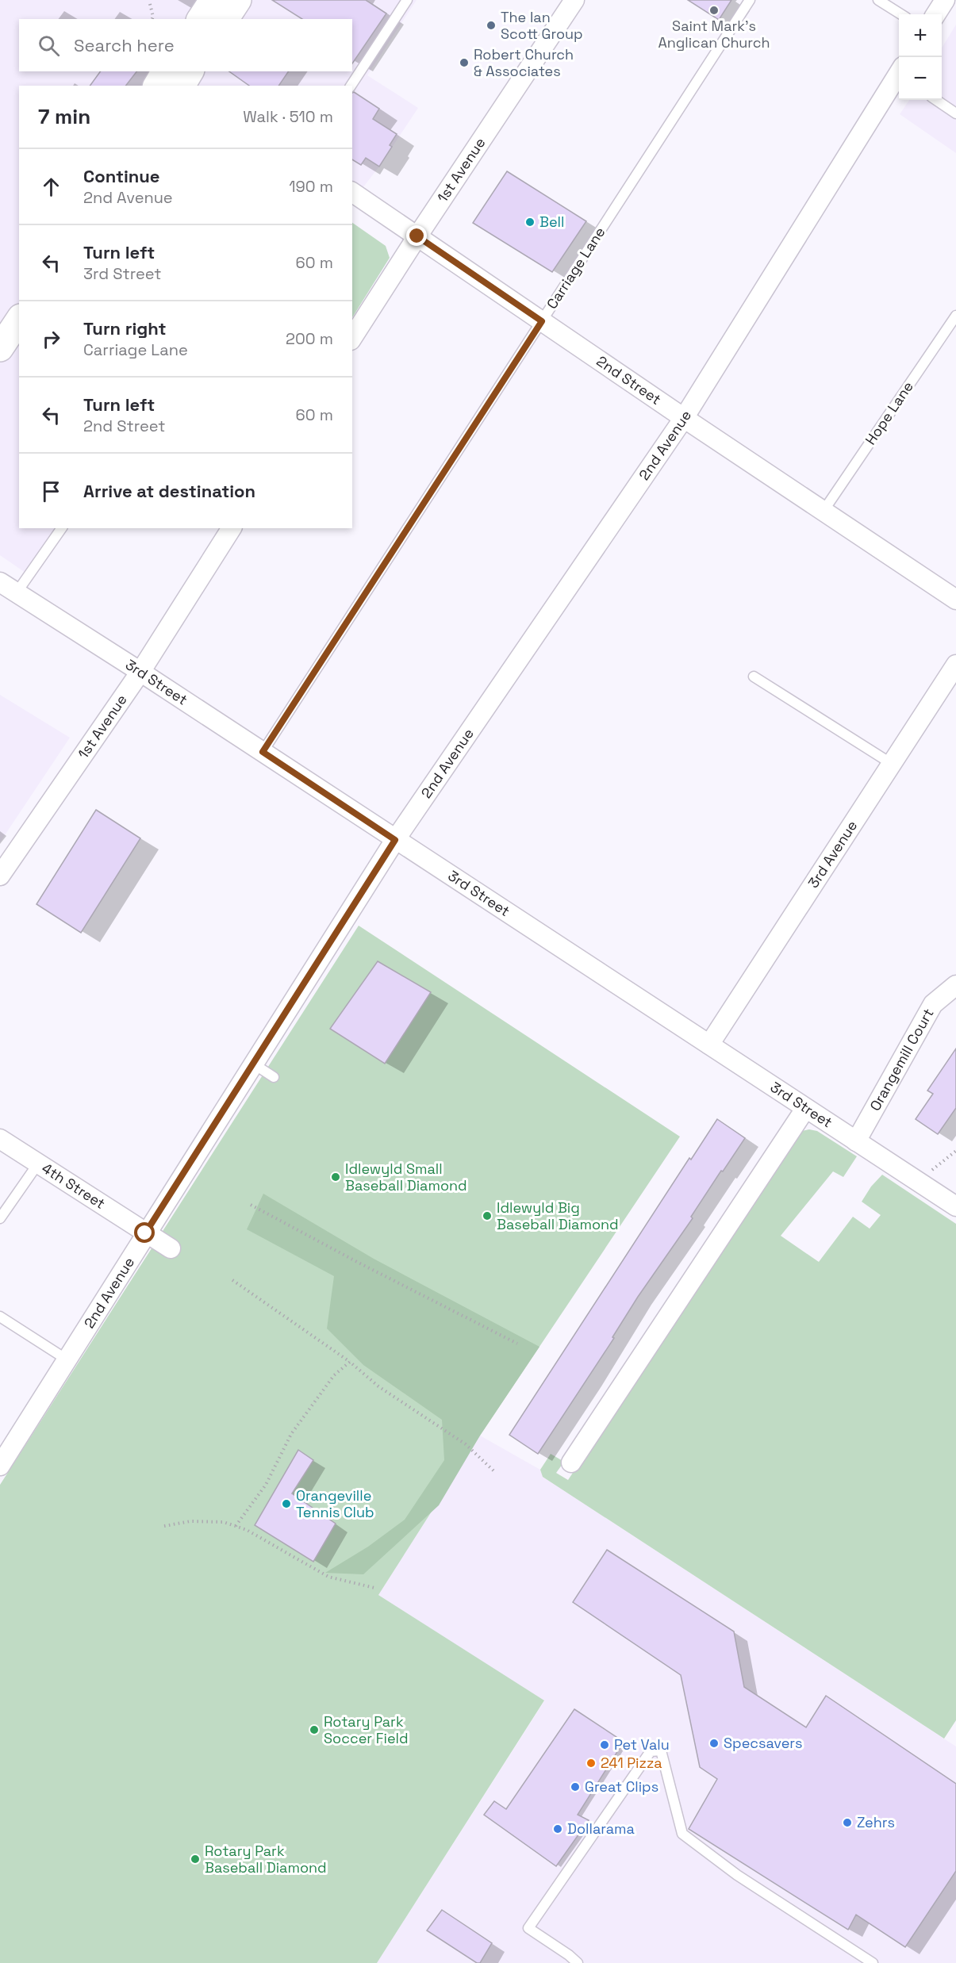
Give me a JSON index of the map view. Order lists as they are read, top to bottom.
{
  "streets": {
    "street": [
      "1st Avenue",
      "2nd Street",
      "2nd Avenue",
      "3rd Street",
      "3rd Avenue",
      "Orangemill Court",
      "4th Street"
    ],
    "lane": ["Carriage Lane", "Hope Lane"]
  },
  "crossings": [
    ["1st Avenue", "2nd Street"],
    ["1st Avenue", "3rd Street"],
    ["Carriage Lane", "2nd Street"],
    ["Carriage Lane", "3rd Street"],
    ["2nd Street", "Hope Lane"],
    ["2nd Street", "2nd Avenue"],
    ["2nd Avenue", "3rd Street"],
    ["2nd Avenue", "4th Street"],
    ["3rd Street", "3rd Avenue"],
    ["3rd Street", "Orangemill Court"]
  ],
  "places": [
    "Saint Mark's Anglican Church",
    "The Ian Scott Group",
    "Robert Church & Associates",
    "Bell",
    "Idlewyld Small Baseball Diamond",
    "Idlewyld Big Baseball Diamond",
    "Orangeville Tennis Club",
    "Rotary Park Soccer Field",
    "Specsavers",
    "Pet Valu",
    "241 Pizza",
    "Great Clips",
    "Zehrs",
    "Dollarama",
    "Rotary Park Baseball Diamond"
  ],
  "page": {
    "map_buttons": ["+", "−"],
    "search": "Search here",
    "heading": ["7 min", "Walk · 510 m"],
    "list": [
      ["Continue", "2nd Avenue", "190 m"],
      ["Turn left", "3rd Street", "60 m"],
      ["Turn right", "Carriage Lane", "200 m"],
      ["Turn left", "2nd Street", "60 m"],
      "Arrive at destination"
    ]
  }
}
